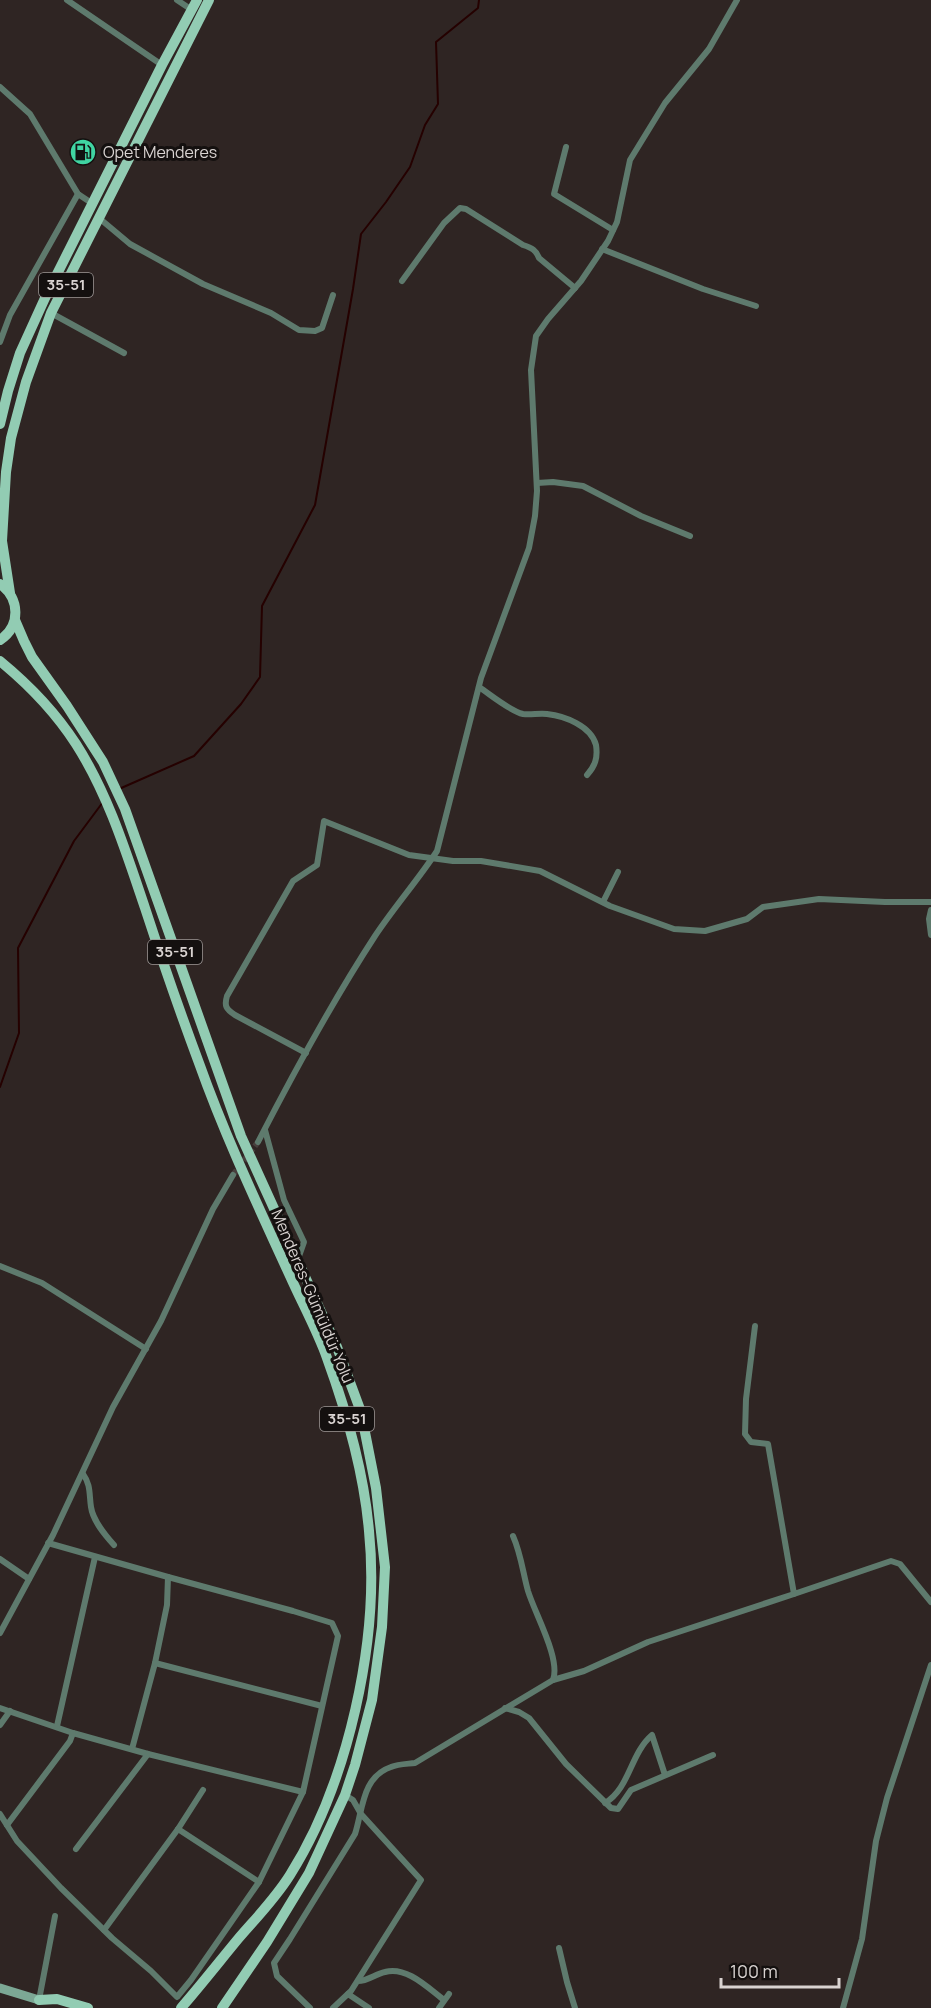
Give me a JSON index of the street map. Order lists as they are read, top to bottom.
{
  "streets": {
    "main road": ["35-51", "Menderes-Gümüldür Yolu"]
  },
  "crossings": [
    ["35-51", "Menderes-Gümüldür Yolu"]
  ],
  "places": {
    "fuel station": ["Opet Menderes"]
  },
  "scale_bar": "100 m"
}
